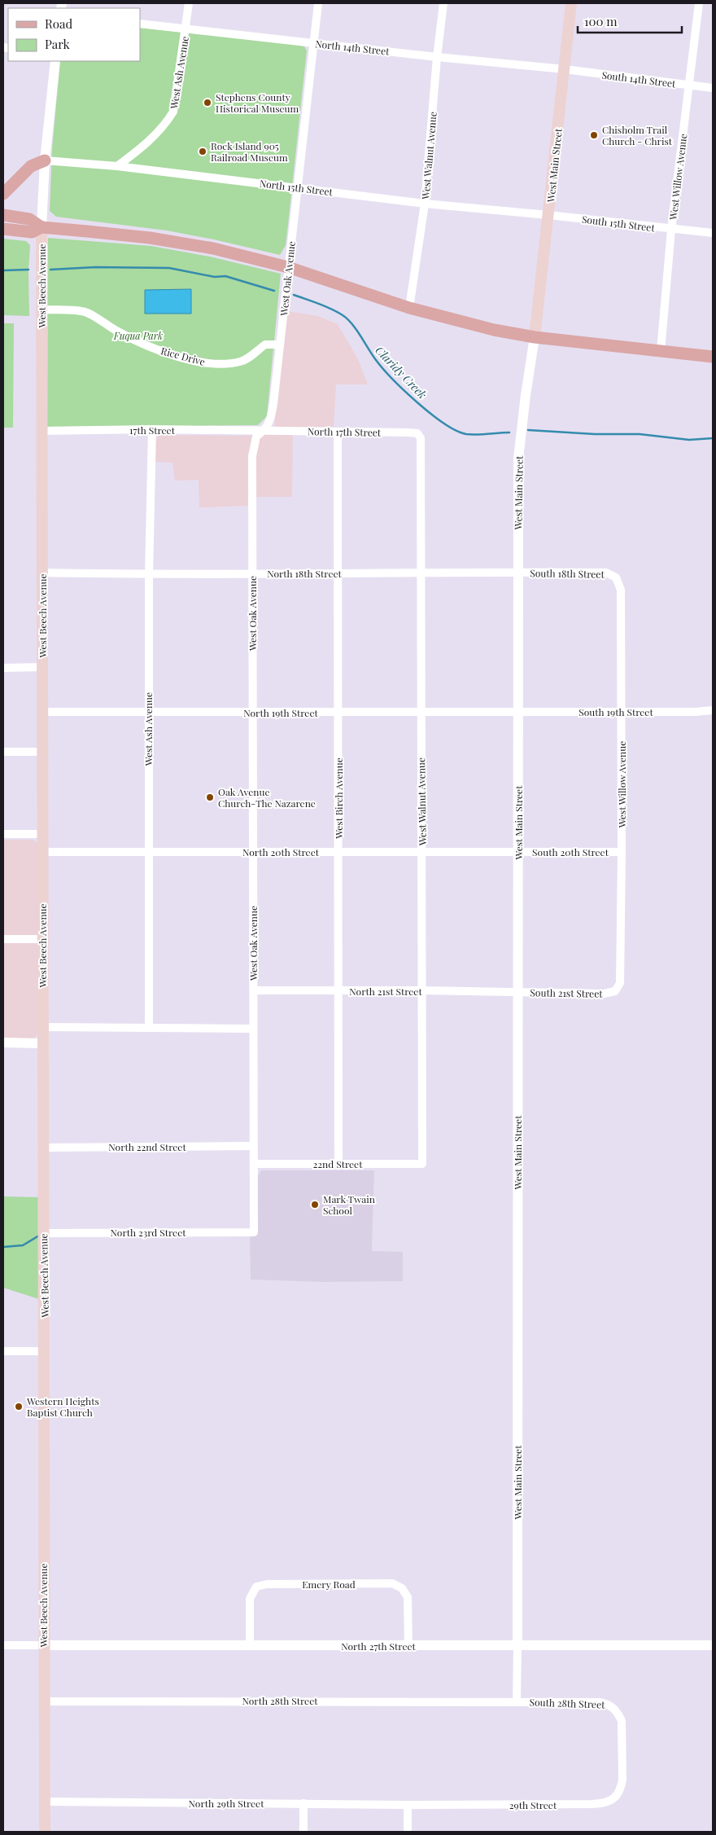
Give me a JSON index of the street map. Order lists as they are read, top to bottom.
{
  "streets": {
    "main road": ["West Main Street", "West Beech Avenue"],
    "street": [
      "North 14th Street",
      "West Ash Avenue",
      "South 14th Street",
      "West Walnut Avenue",
      "West Willow Avenue",
      "North 15th Street",
      "South 15th Street",
      "West Oak Avenue",
      "Rice Drive",
      "17th Street",
      "North 17th Street",
      "North 18th Street",
      "South 18th Street",
      "South 19th Street",
      "North 19th Street",
      "West Birch Avenue",
      "North 20th Street",
      "South 20th Street",
      "North 21st Street",
      "South 21st Street",
      "North 22nd Street",
      "22nd Street",
      "North 23rd Street",
      "Emery Road",
      "North 27th Street",
      "North 28th Street",
      "South 28th Street",
      "North 29th Street",
      "29th Street"
    ]
  },
  "crossings": [
    ["North 14th Street", "West Ash Avenue"],
    ["North 14th Street", "South 14th Street"],
    ["North 14th Street", "West Walnut Avenue"],
    ["North 14th Street", "West Main Street"],
    ["North 14th Street", "West Oak Avenue"],
    ["West Ash Avenue", "North 15th Street"],
    ["West Ash Avenue", "17th Street"],
    ["West Ash Avenue", "North 18th Street"],
    ["West Ash Avenue", "North 19th Street"],
    ["West Ash Avenue", "North 20th Street"],
    ["South 14th Street", "West Main Street"],
    ["South 14th Street", "West Willow Avenue"],
    ["West Walnut Avenue", "North 15th Street"],
    ["West Walnut Avenue", "North 17th Street"],
    ["West Walnut Avenue", "North 18th Street"],
    ["West Walnut Avenue", "North 19th Street"],
    ["West Walnut Avenue", "North 20th Street"],
    ["West Walnut Avenue", "North 21st Street"],
    ["West Walnut Avenue", "22nd Street"],
    ["West Main Street", "North 15th Street"],
    ["West Main Street", "South 15th Street"],
    ["West Main Street", "North 18th Street"],
    ["West Main Street", "South 18th Street"],
    ["West Main Street", "South 19th Street"],
    ["West Main Street", "North 19th Street"],
    ["West Main Street", "North 20th Street"],
    ["West Main Street", "South 20th Street"],
    ["West Main Street", "North 21st Street"],
    ["West Main Street", "South 21st Street"],
    ["West Main Street", "North 27th Street"],
    ["West Willow Avenue", "South 15th Street"],
    ["West Willow Avenue", "South 18th Street"],
    ["West Willow Avenue", "South 19th Street"],
    ["West Willow Avenue", "South 20th Street"],
    ["West Willow Avenue", "South 21st Street"],
    ["North 15th Street", "South 15th Street"],
    ["North 15th Street", "West Oak Avenue"],
    ["North 15th Street", "West Beech Avenue"],
    ["West Oak Avenue", "Rice Drive"],
    ["West Oak Avenue", "17th Street"],
    ["West Oak Avenue", "North 17th Street"],
    ["West Oak Avenue", "North 18th Street"],
    ["West Oak Avenue", "North 19th Street"],
    ["West Oak Avenue", "North 20th Street"],
    ["West Oak Avenue", "North 21st Street"],
    ["West Oak Avenue", "North 22nd Street"],
    ["West Oak Avenue", "22nd Street"],
    ["West Oak Avenue", "North 23rd Street"],
    ["West Beech Avenue", "Rice Drive"],
    ["West Beech Avenue", "17th Street"],
    ["West Beech Avenue", "North 18th Street"],
    ["West Beech Avenue", "North 19th Street"],
    ["West Beech Avenue", "North 20th Street"],
    ["West Beech Avenue", "North 22nd Street"],
    ["West Beech Avenue", "North 23rd Street"],
    ["West Beech Avenue", "North 27th Street"],
    ["West Beech Avenue", "North 28th Street"],
    ["West Beech Avenue", "North 29th Street"],
    ["17th Street", "North 17th Street"],
    ["North 17th Street", "West Birch Avenue"],
    ["North 18th Street", "South 18th Street"],
    ["North 18th Street", "West Birch Avenue"],
    ["South 19th Street", "North 19th Street"],
    ["North 19th Street", "West Birch Avenue"],
    ["West Birch Avenue", "North 20th Street"],
    ["West Birch Avenue", "North 21st Street"],
    ["West Birch Avenue", "22nd Street"],
    ["North 20th Street", "South 20th Street"],
    ["North 21st Street", "South 21st Street"],
    ["Emery Road", "North 27th Street"],
    ["North 28th Street", "South 28th Street"],
    ["South 28th Street", "29th Street"],
    ["North 29th Street", "29th Street"]
  ],
  "water": ["Claridy Creek"],
  "parks": ["Fuqua Park"],
  "places": [
    "Stephens County Historical Museum",
    "Chisholm Trail Church - Christ",
    "Rock Island 905 Railroad Museum",
    "Oak Avenue Church-The Nazarene",
    "Mark Twain School",
    "Western Heights Baptist Church"
  ],
  "legend": ["Road", "Park"],
  "scale_bar": "100 m"
}
